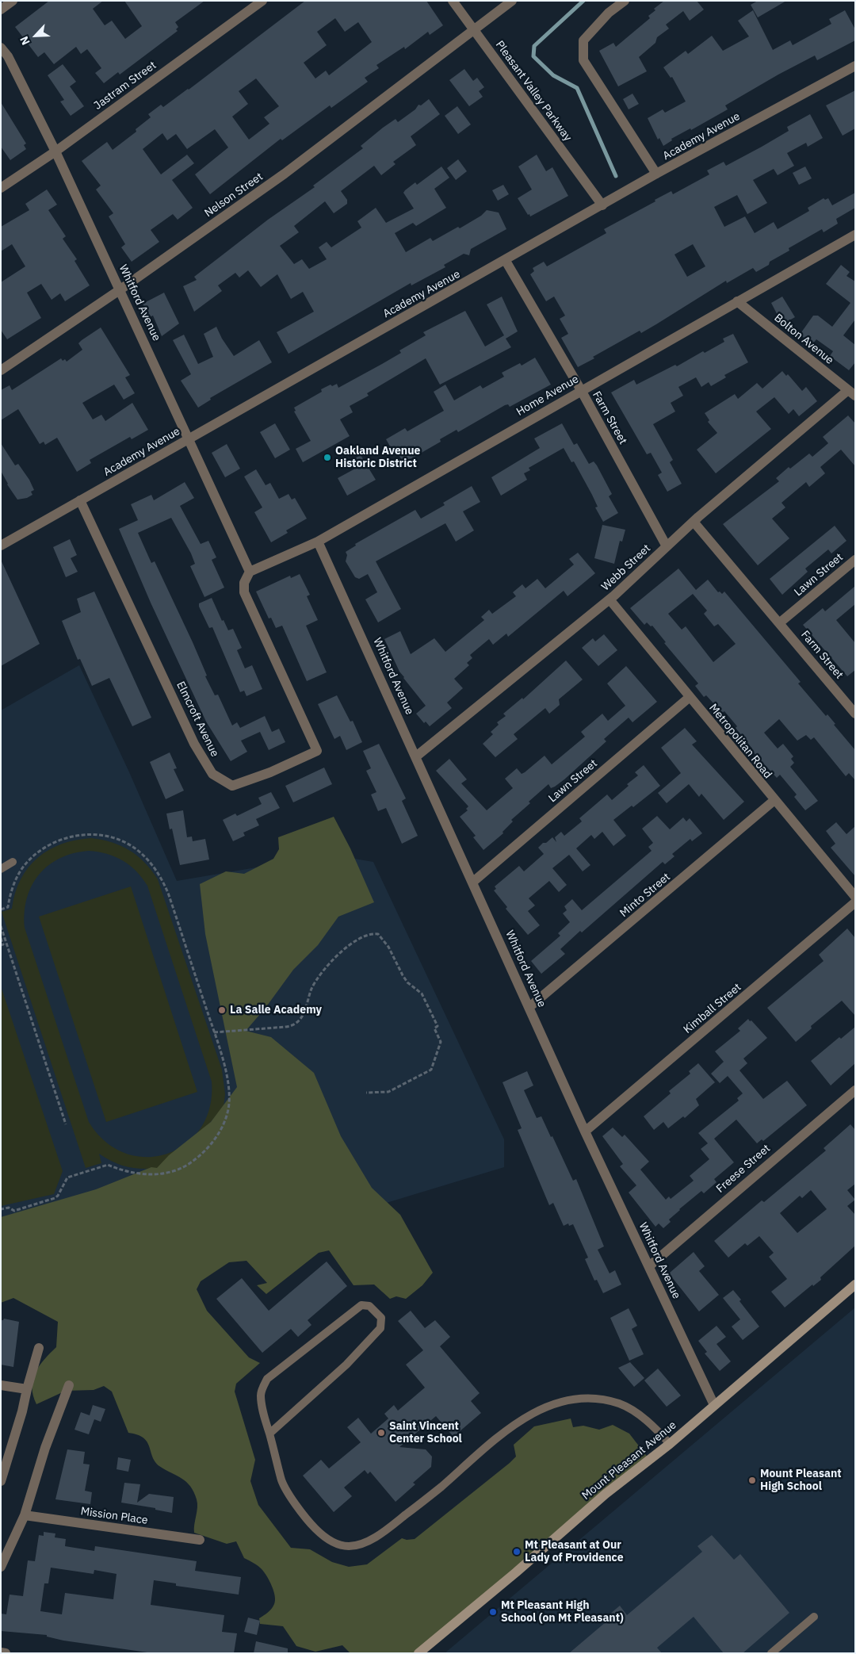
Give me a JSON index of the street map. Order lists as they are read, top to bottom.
{
  "streets": {
    "main road": ["Mount Pleasant Avenue"],
    "street": [
      "Jastram Street",
      "Pleasant Valley Parkway",
      "Academy Avenue",
      "Nelson Street",
      "Whitford Avenue",
      "Bolton Avenue",
      "Home Avenue",
      "Farm Street",
      "Webb Street",
      "Lawn Street",
      "Elmcroft Avenue",
      "Metropolitan Road",
      "Minto Street",
      "Kimball Street",
      "Freese Street",
      "Mission Place"
    ]
  },
  "crossings": [
    ["Jastram Street", "Whitford Avenue"],
    ["Pleasant Valley Parkway", "Academy Avenue"],
    ["Pleasant Valley Parkway", "Nelson Street"],
    ["Academy Avenue", "Whitford Avenue"],
    ["Academy Avenue", "Farm Street"],
    ["Academy Avenue", "Elmcroft Avenue"],
    ["Nelson Street", "Whitford Avenue"],
    ["Whitford Avenue", "Home Avenue"],
    ["Whitford Avenue", "Webb Street"],
    ["Whitford Avenue", "Lawn Street"],
    ["Whitford Avenue", "Elmcroft Avenue"],
    ["Whitford Avenue", "Minto Street"],
    ["Whitford Avenue", "Kimball Street"],
    ["Whitford Avenue", "Freese Street"],
    ["Whitford Avenue", "Mount Pleasant Avenue"],
    ["Bolton Avenue", "Home Avenue"],
    ["Bolton Avenue", "Webb Street"],
    ["Home Avenue", "Farm Street"],
    ["Home Avenue", "Elmcroft Avenue"],
    ["Farm Street", "Webb Street"],
    ["Farm Street", "Lawn Street"],
    ["Webb Street", "Metropolitan Road"],
    ["Lawn Street", "Metropolitan Road"],
    ["Metropolitan Road", "Minto Street"]
  ],
  "places": [
    "Oakland Avenue Historic District",
    "La Salle Academy",
    "Saint Vincent Center School",
    "Mount Pleasant High School",
    "Mt Pleasant at Our Lady of Providence",
    "Mt Pleasant High School (on Mt Pleasant)"
  ],
  "north": "bottom left"
}
